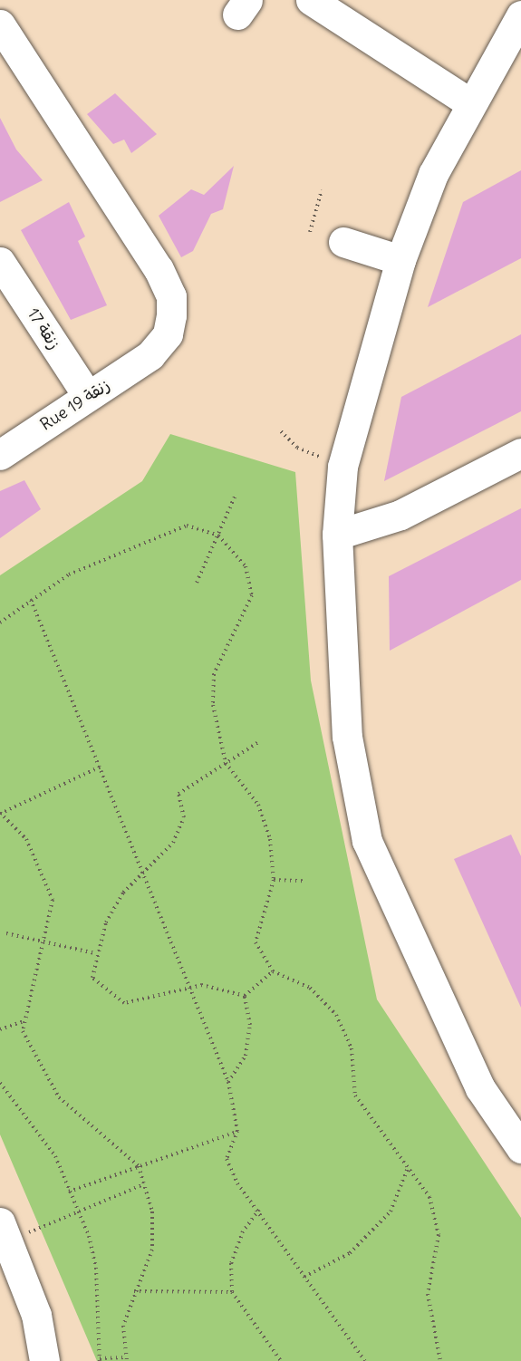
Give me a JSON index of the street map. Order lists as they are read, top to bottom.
{
  "streets": {
    "street": ["زنقة 17", "Rue 19 زنقة"]
  },
  "crossings": [
    ["زنقة 17", "Rue 19 زنقة"]
  ]
}
